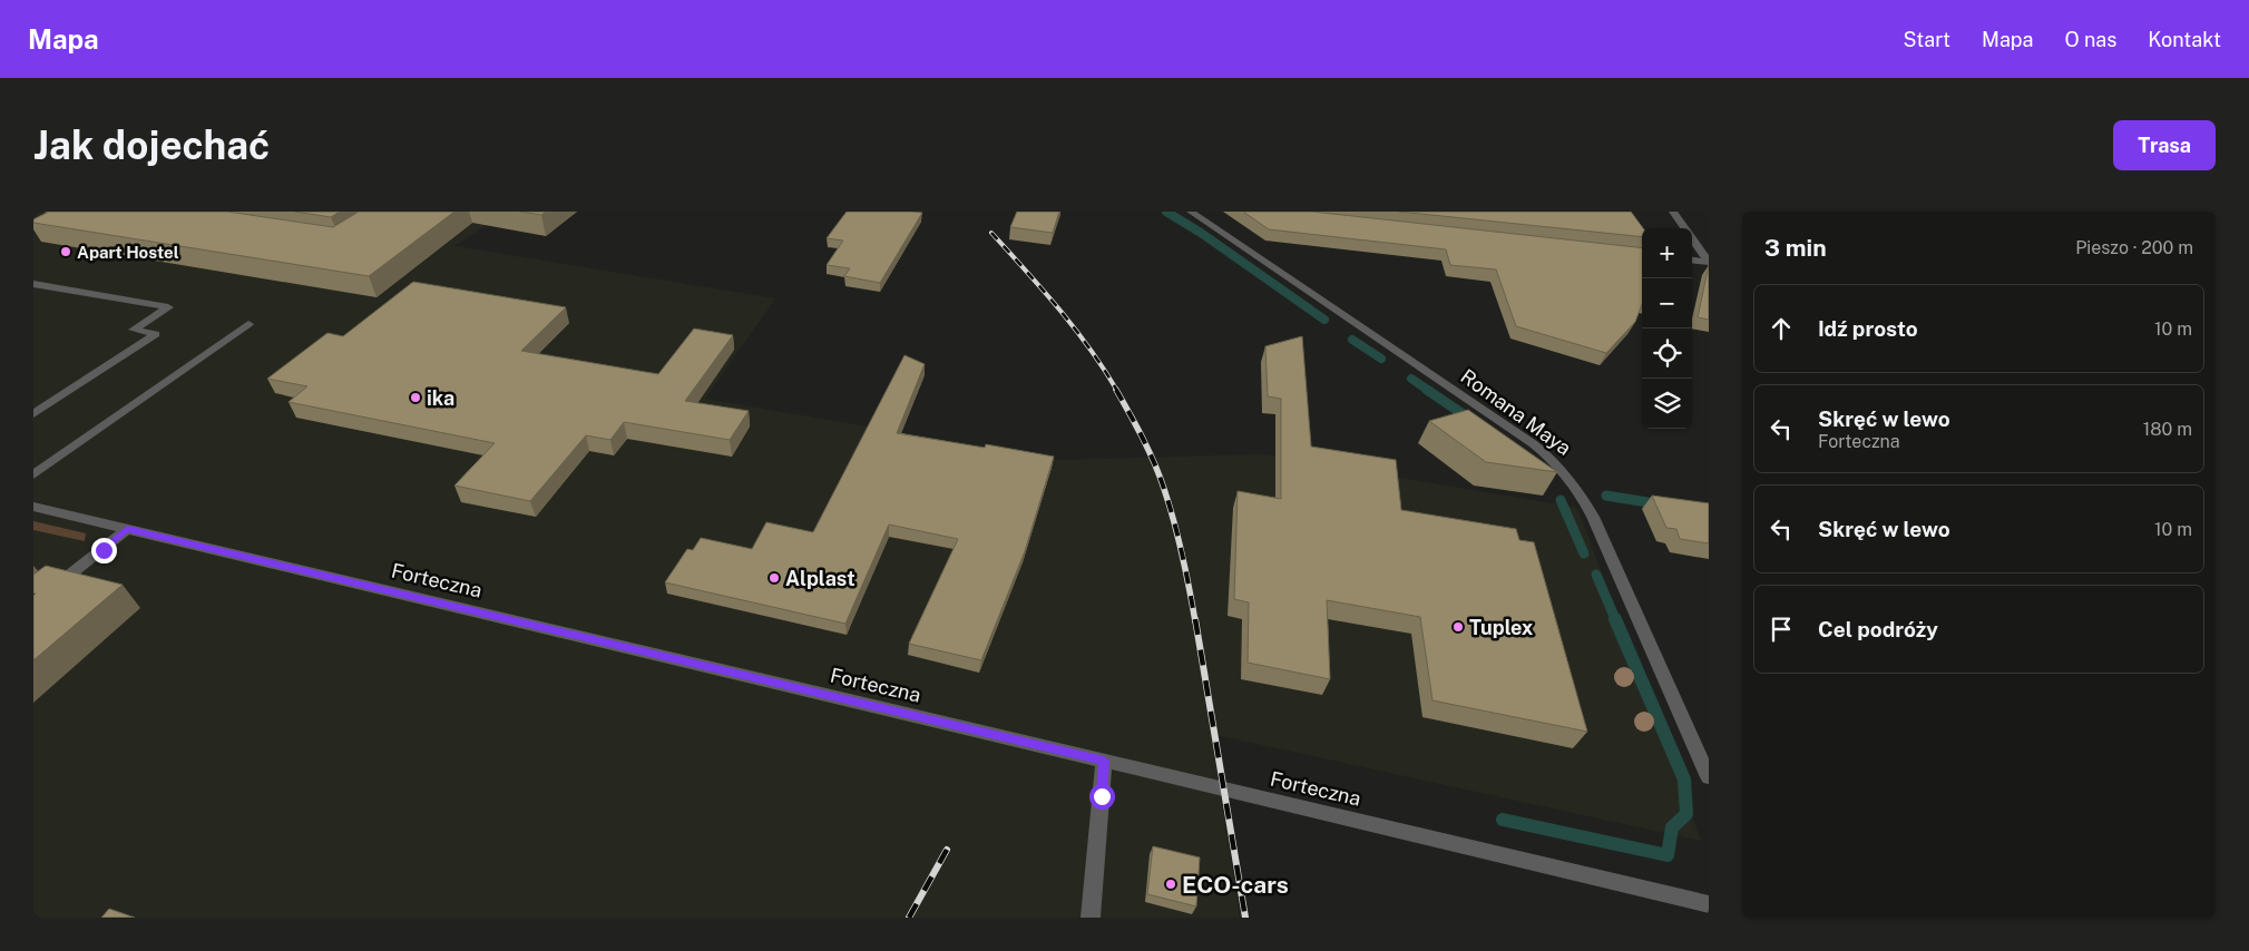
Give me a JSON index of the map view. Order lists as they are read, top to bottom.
{
  "streets": {
    "street": ["Romana Maya", "Forteczna"]
  },
  "places": [
    "Apart Hostel",
    "ika",
    "Alplast",
    "Tuplex",
    "ECO-cars"
  ],
  "page": {
    "header": "Mapa",
    "nav": [
      "Start",
      "Mapa",
      "O nas",
      "Kontakt"
    ],
    "buttons": "Trasa",
    "title": "Jak dojechać",
    "heading": ["3 min", "Pieszo · 200 m"],
    "map_buttons": ["+", "−"],
    "list": [
      ["Idź prosto", "10 m"],
      ["Skręć w lewo", "Forteczna", "180 m"],
      ["Skręć w lewo", "10 m"],
      "Cel podróży"
    ]
  }
}
